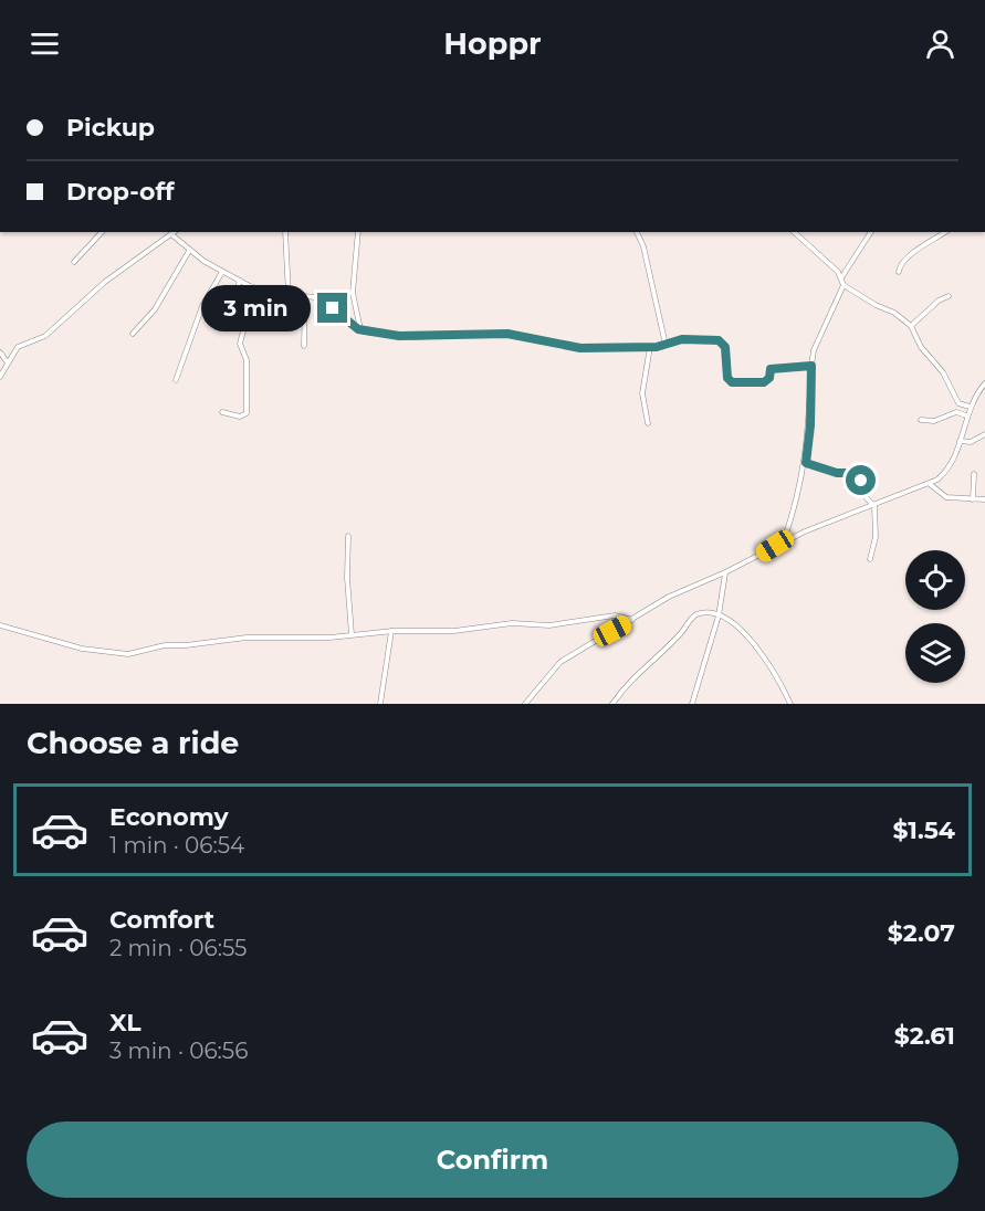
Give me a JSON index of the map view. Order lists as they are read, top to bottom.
{
  "page": {
    "header": "Hoppr",
    "banner": ["Pickup", "Drop-off"],
    "bubble": "3 min",
    "heading": "Choose a ride",
    "list": [
      {
        "name": "Economy",
        "note": "1 min · 06:54",
        "value": "$1.54"
      },
      {
        "name": "Comfort",
        "note": "2 min · 06:55",
        "value": "$2.07"
      },
      {
        "name": "XL",
        "note": "3 min · 06:56",
        "value": "$2.61"
      }
    ],
    "buttons": "Confirm"
  }
}
